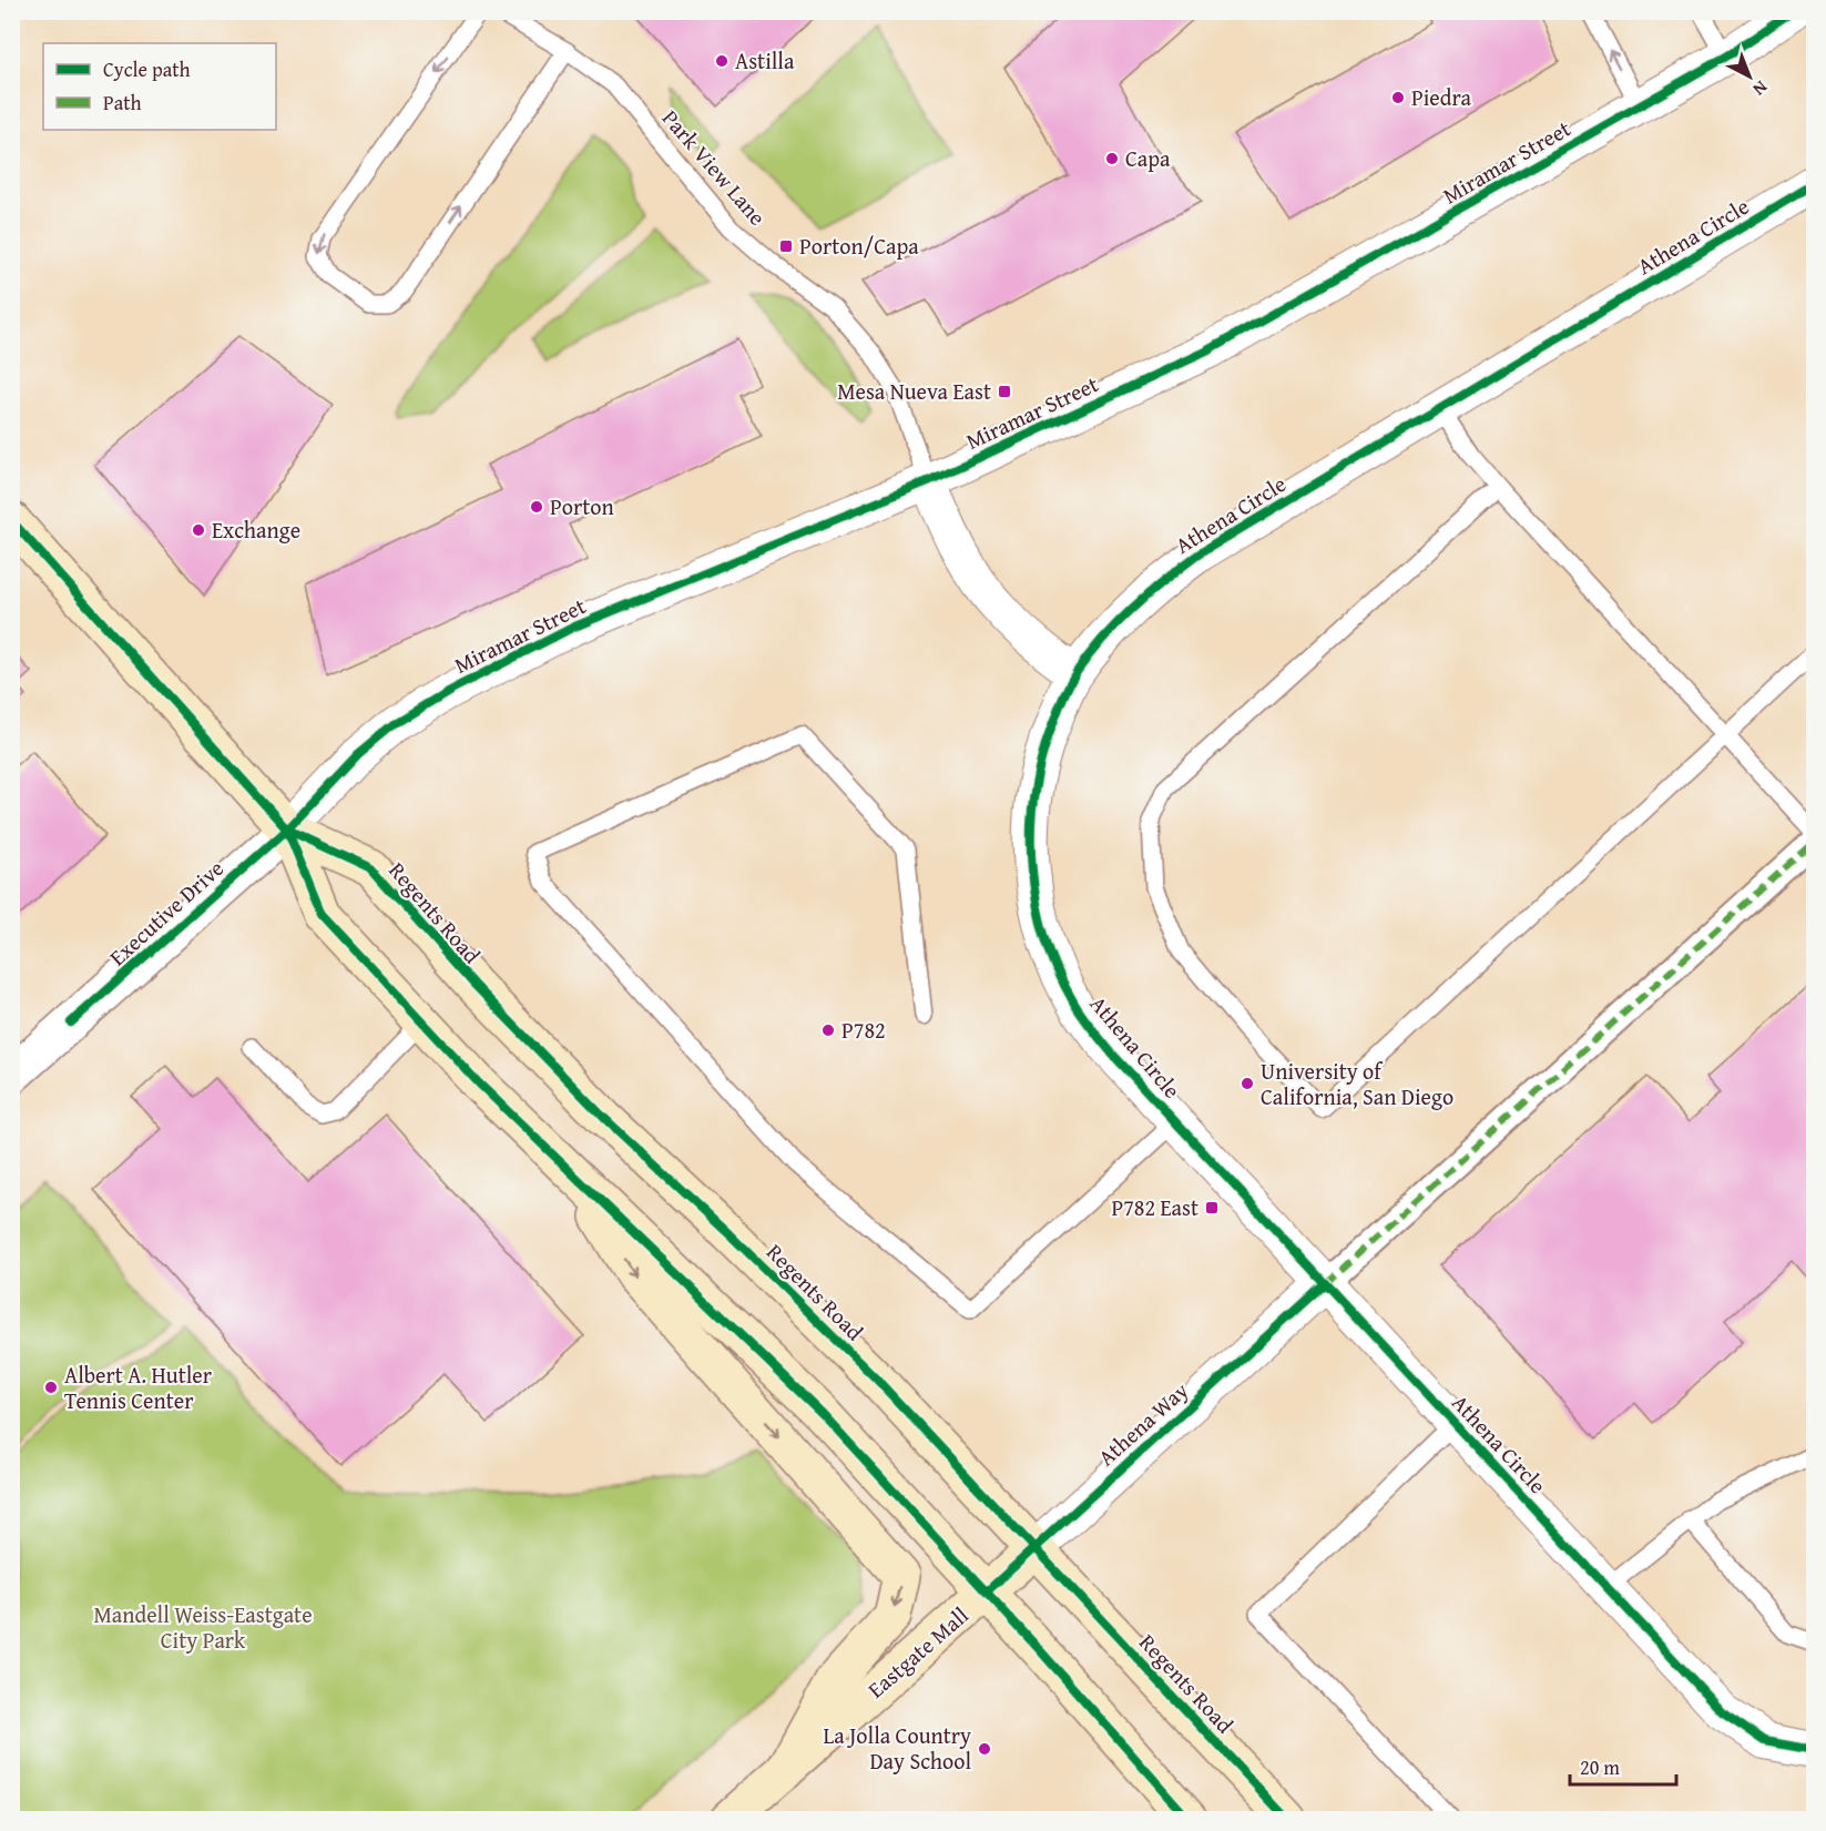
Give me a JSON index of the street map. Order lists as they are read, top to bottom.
{
  "streets": {
    "main road": ["Regents Road", "Athena Way", "Eastgate Mall"],
    "street": ["Miramar Street", "Athena Circle", "Executive Drive"],
    "lane": ["Park View Lane"]
  },
  "crossings": [
    ["Miramar Street", "Park View Lane"],
    ["Miramar Street", "Executive Drive"],
    ["Miramar Street", "Regents Road"],
    ["Athena Circle", "Athena Way"],
    ["Executive Drive", "Regents Road"],
    ["Regents Road", "Athena Way"],
    ["Regents Road", "Eastgate Mall"],
    ["Athena Way", "Eastgate Mall"]
  ],
  "parks": ["Mandell Weiss-Eastgate City Park"],
  "places": {
    "other": [
      "Astilla",
      "Piedra",
      "Capa",
      "Porton",
      "Exchange",
      "P782",
      "University of California, San Diego",
      "Albert A. Hutler Tennis Center",
      "La Jolla Country Day School"
    ],
    "transit": ["Porton/Capa", "Mesa Nueva East", "P782 East"]
  },
  "legend": ["Cycle path", "Path"],
  "scale_bar": "20 m",
  "north": "bottom right"
}
